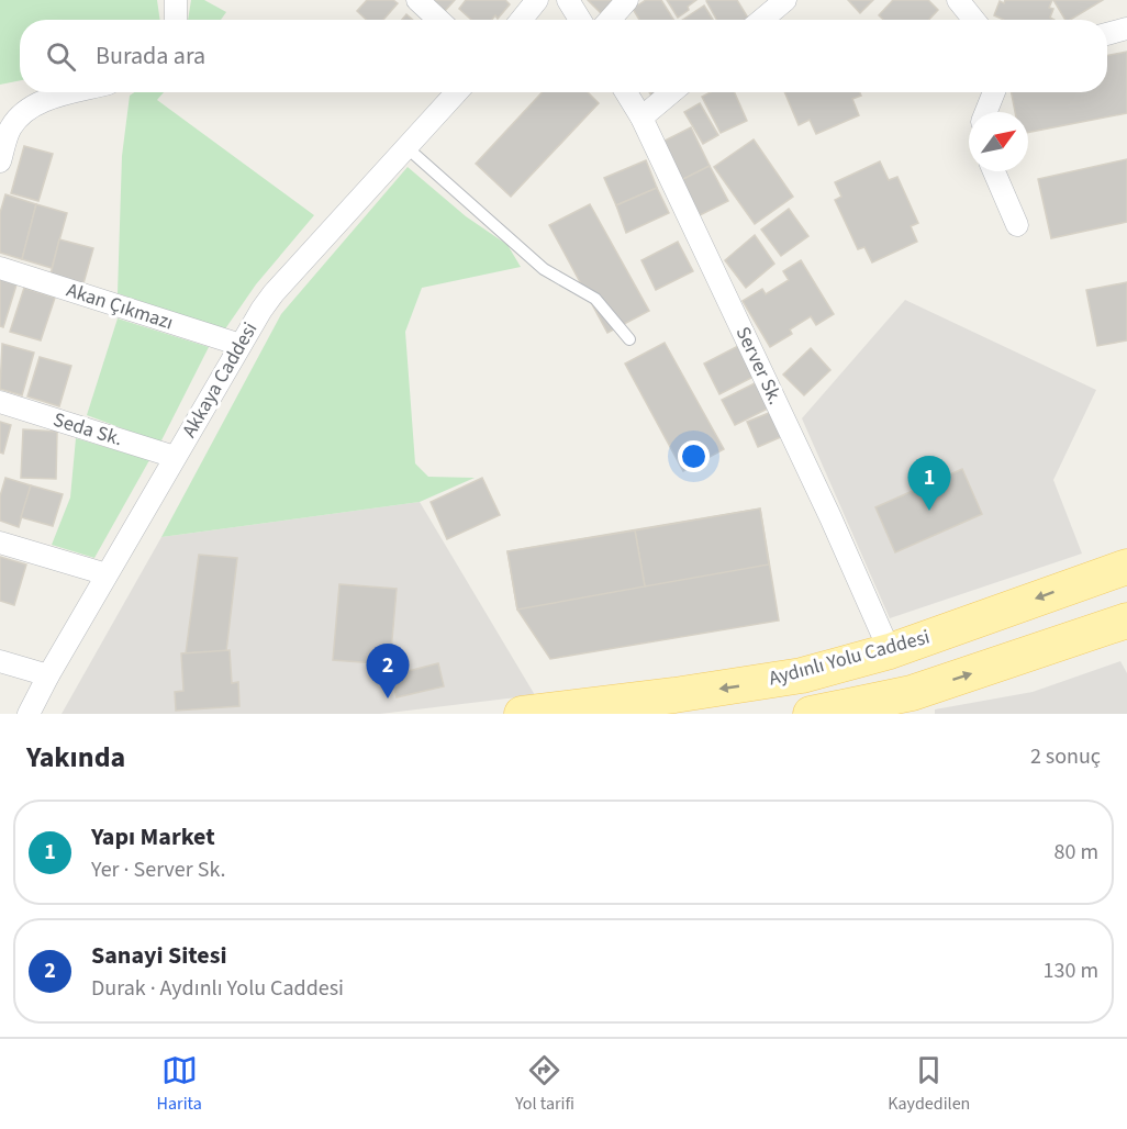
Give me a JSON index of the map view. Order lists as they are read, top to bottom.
{
  "streets": {
    "main road": ["Aydınlı Yolu Caddesi"],
    "street": [
      "Akan Çıkmazı",
      "Server Sk.",
      "Akkaya Caddesi",
      "Seda Sk."
    ]
  },
  "crossings": [
    ["Akan Çıkmazı", "Akkaya Caddesi"],
    ["Server Sk.", "Aydınlı Yolu Caddesi"],
    ["Akkaya Caddesi", "Seda Sk."]
  ],
  "north": "top right",
  "page": {
    "search": "Burada ara",
    "pins": ["1", "2"],
    "heading": ["Yakında", "2 sonuç"],
    "list": [
      {
        "mark": "1",
        "name": "Yapı Market",
        "note": "Yer · Server Sk.",
        "value": "80 m"
      },
      {
        "mark": "2",
        "name": "Sanayi Sitesi",
        "note": "Durak · Aydınlı Yolu Caddesi",
        "value": "130 m"
      }
    ],
    "nav": ["Harita", "Yol tarifi", "Kaydedilen"]
  }
}
